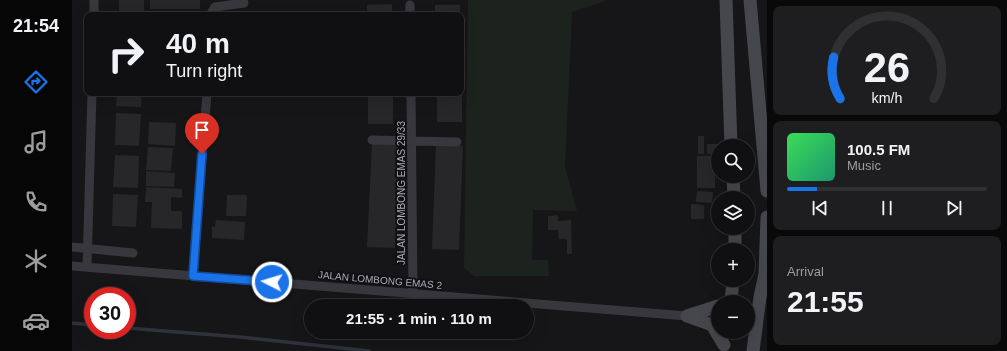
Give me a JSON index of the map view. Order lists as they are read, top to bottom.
{
  "streets": {
    "street": ["JALAN LOMBONG EMAS 29/33", "JALAN LOMBONG EMAS 2"]
  },
  "crossings": [
    ["JALAN LOMBONG EMAS 29/33", "JALAN LOMBONG EMAS 2"]
  ],
  "page": {
    "tabs": "21:54",
    "turn": ["40 m", "Turn right"],
    "song": ["100.5 FM", "Music"],
    "map_buttons": ["+", "−"],
    "tile": ["Arrival", "21:55"],
    "limit": "30",
    "trip": "21:55 · 1 min · 110 m",
    "gauge": ["26", "km/h"]
  }
}
